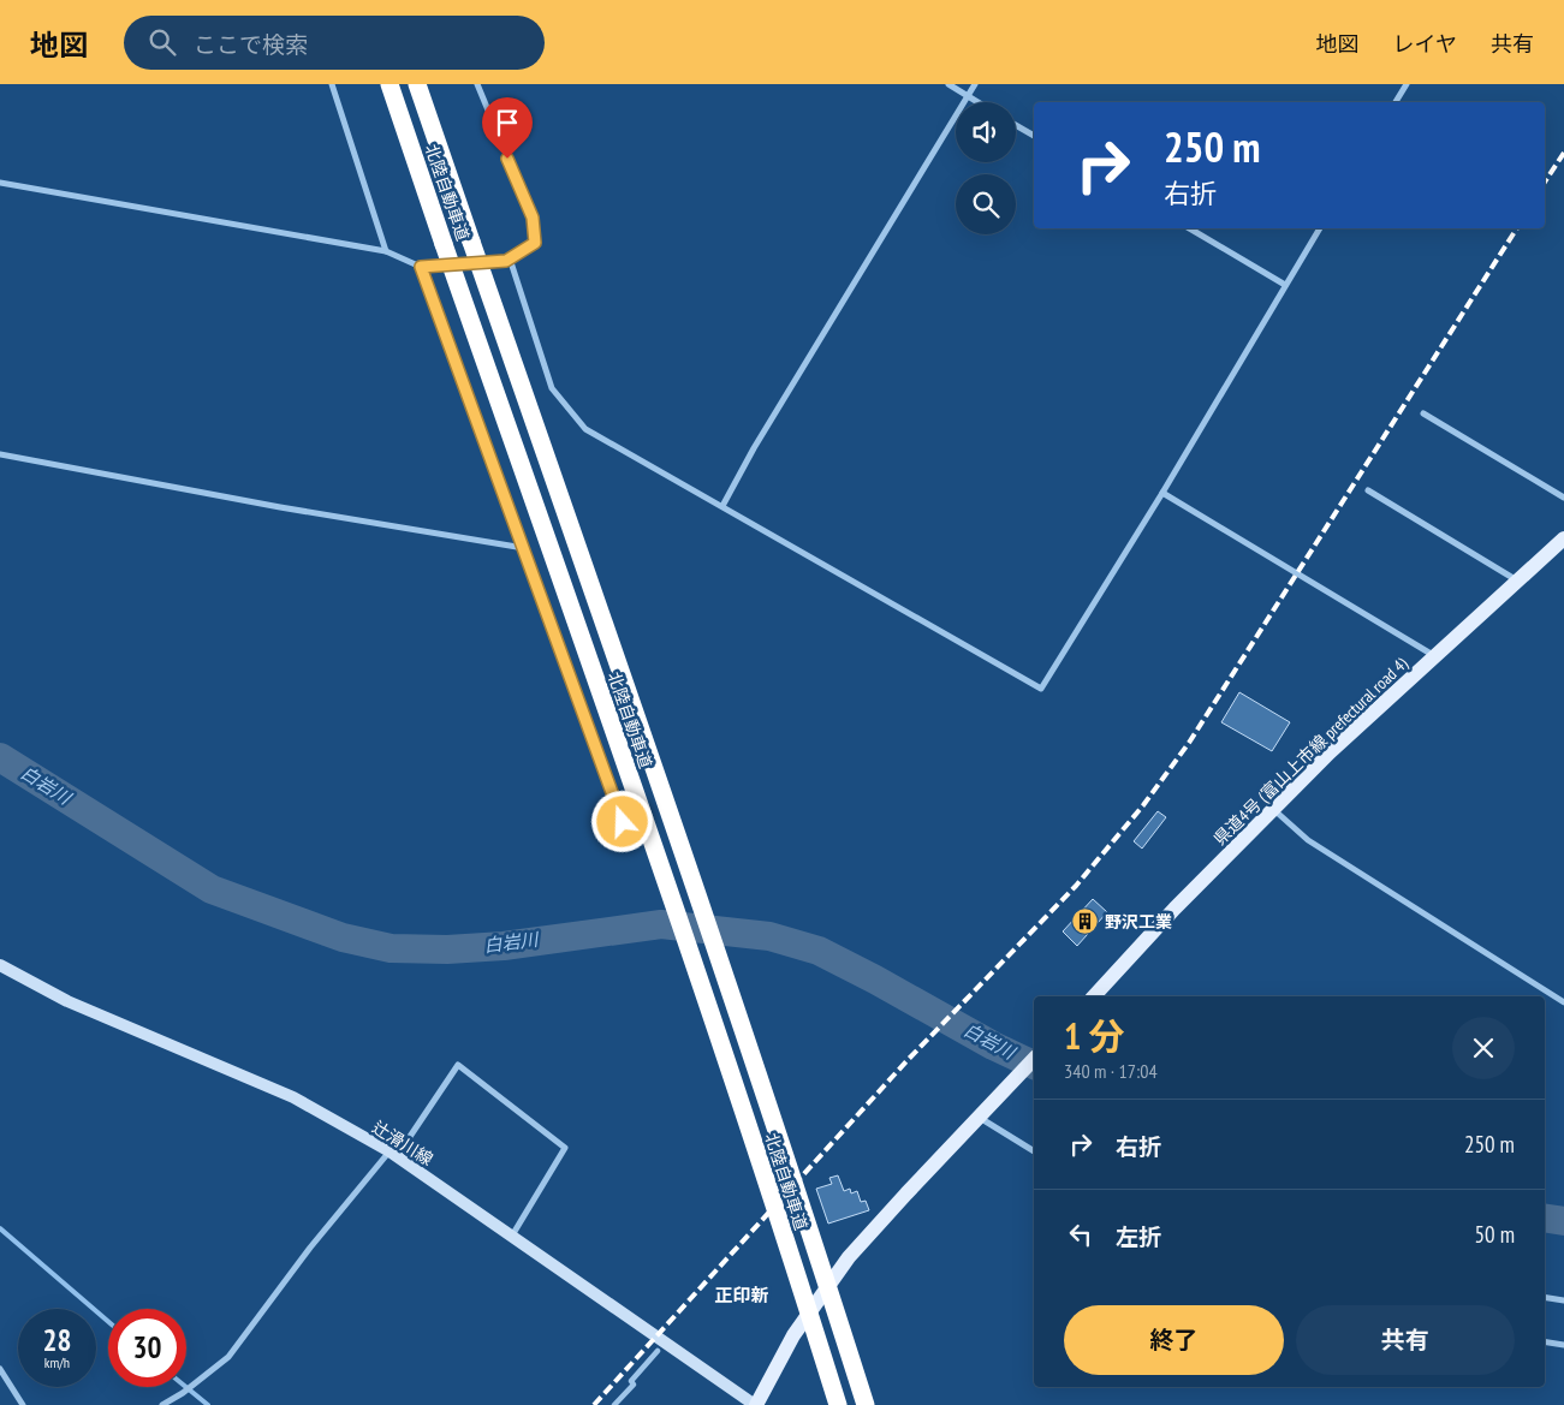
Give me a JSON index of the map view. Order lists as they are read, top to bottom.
{
  "streets": {
    "highway": ["北陸自動車道"],
    "main road": ["県道4号 (富山上市線 prefectural road 4)", "辻滑川線"]
  },
  "districts": ["正印新"],
  "water": ["白岩川"],
  "places": {
    "building": ["野沢工業"]
  },
  "page": {
    "header": "地図",
    "search": "ここで検索",
    "nav": ["地図", "レイヤ", "共有"],
    "turn": ["250 m", "右折"],
    "heading": ["1 分", "340 m · 17:04"],
    "list": [
      {
        "name": "右折",
        "value": "250 m"
      },
      {
        "name": "左折",
        "value": "50 m"
      }
    ],
    "buttons": ["終了", "共有"],
    "speed": "28 km/h",
    "limit": "30"
  }
}
